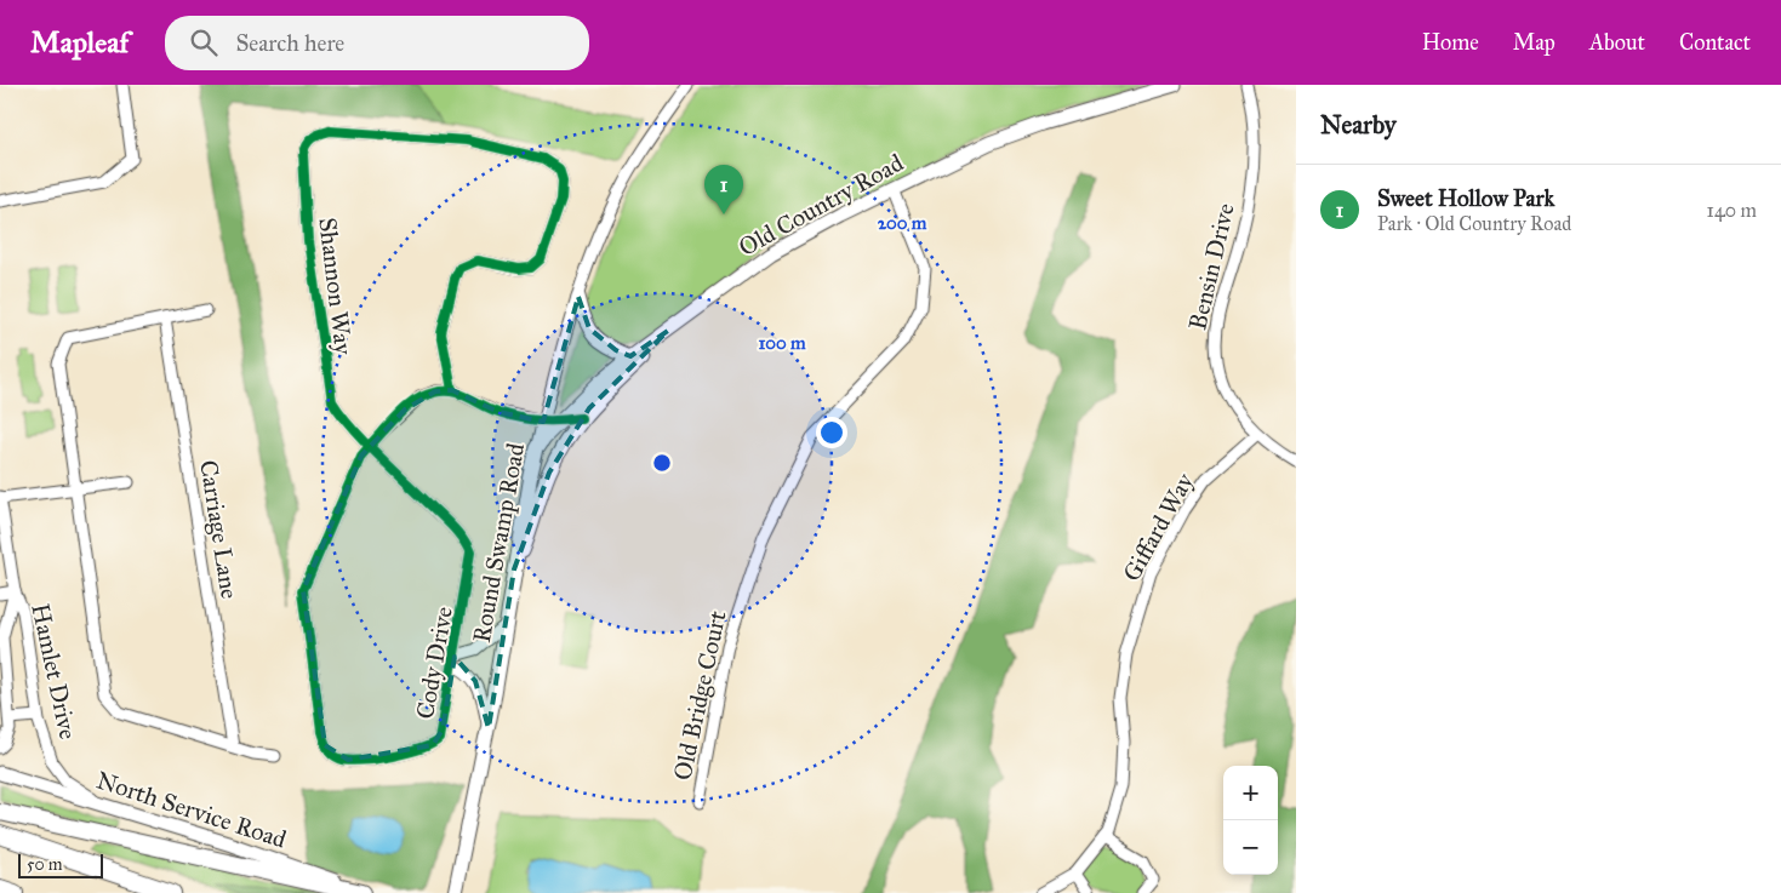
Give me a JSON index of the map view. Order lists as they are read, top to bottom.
{
  "streets": {
    "main road": ["Old Country Road", "Round Swamp Road", "North Service Road"],
    "street": [
      "Bensin Drive",
      "Shannon Way",
      "Giffard Way",
      "Carriage Lane",
      "Cody Drive",
      "Hamlet Drive",
      "Old Bridge Court"
    ]
  },
  "crossings": [
    ["Old Country Road", "Round Swamp Road"],
    ["Old Country Road", "Old Bridge Court"],
    ["Bensin Drive", "Giffard Way"],
    ["Shannon Way", "Cody Drive"],
    ["Hamlet Drive", "North Service Road"]
  ],
  "scale_bar": "50 m",
  "page": {
    "header": "Mapleaf",
    "search": "Search here",
    "nav": [
      "Home",
      "Map",
      "About",
      "Contact"
    ],
    "heading": "Nearby",
    "list": [
      {
        "mark": "1",
        "name": "Sweet Hollow Park",
        "note": "Park · Old Country Road",
        "value": "140 m"
      }
    ],
    "pins": "1",
    "map_buttons": ["+", "−"],
    "scale": "50 m"
  },
  "rings": ["200 m", "100 m"]
}
